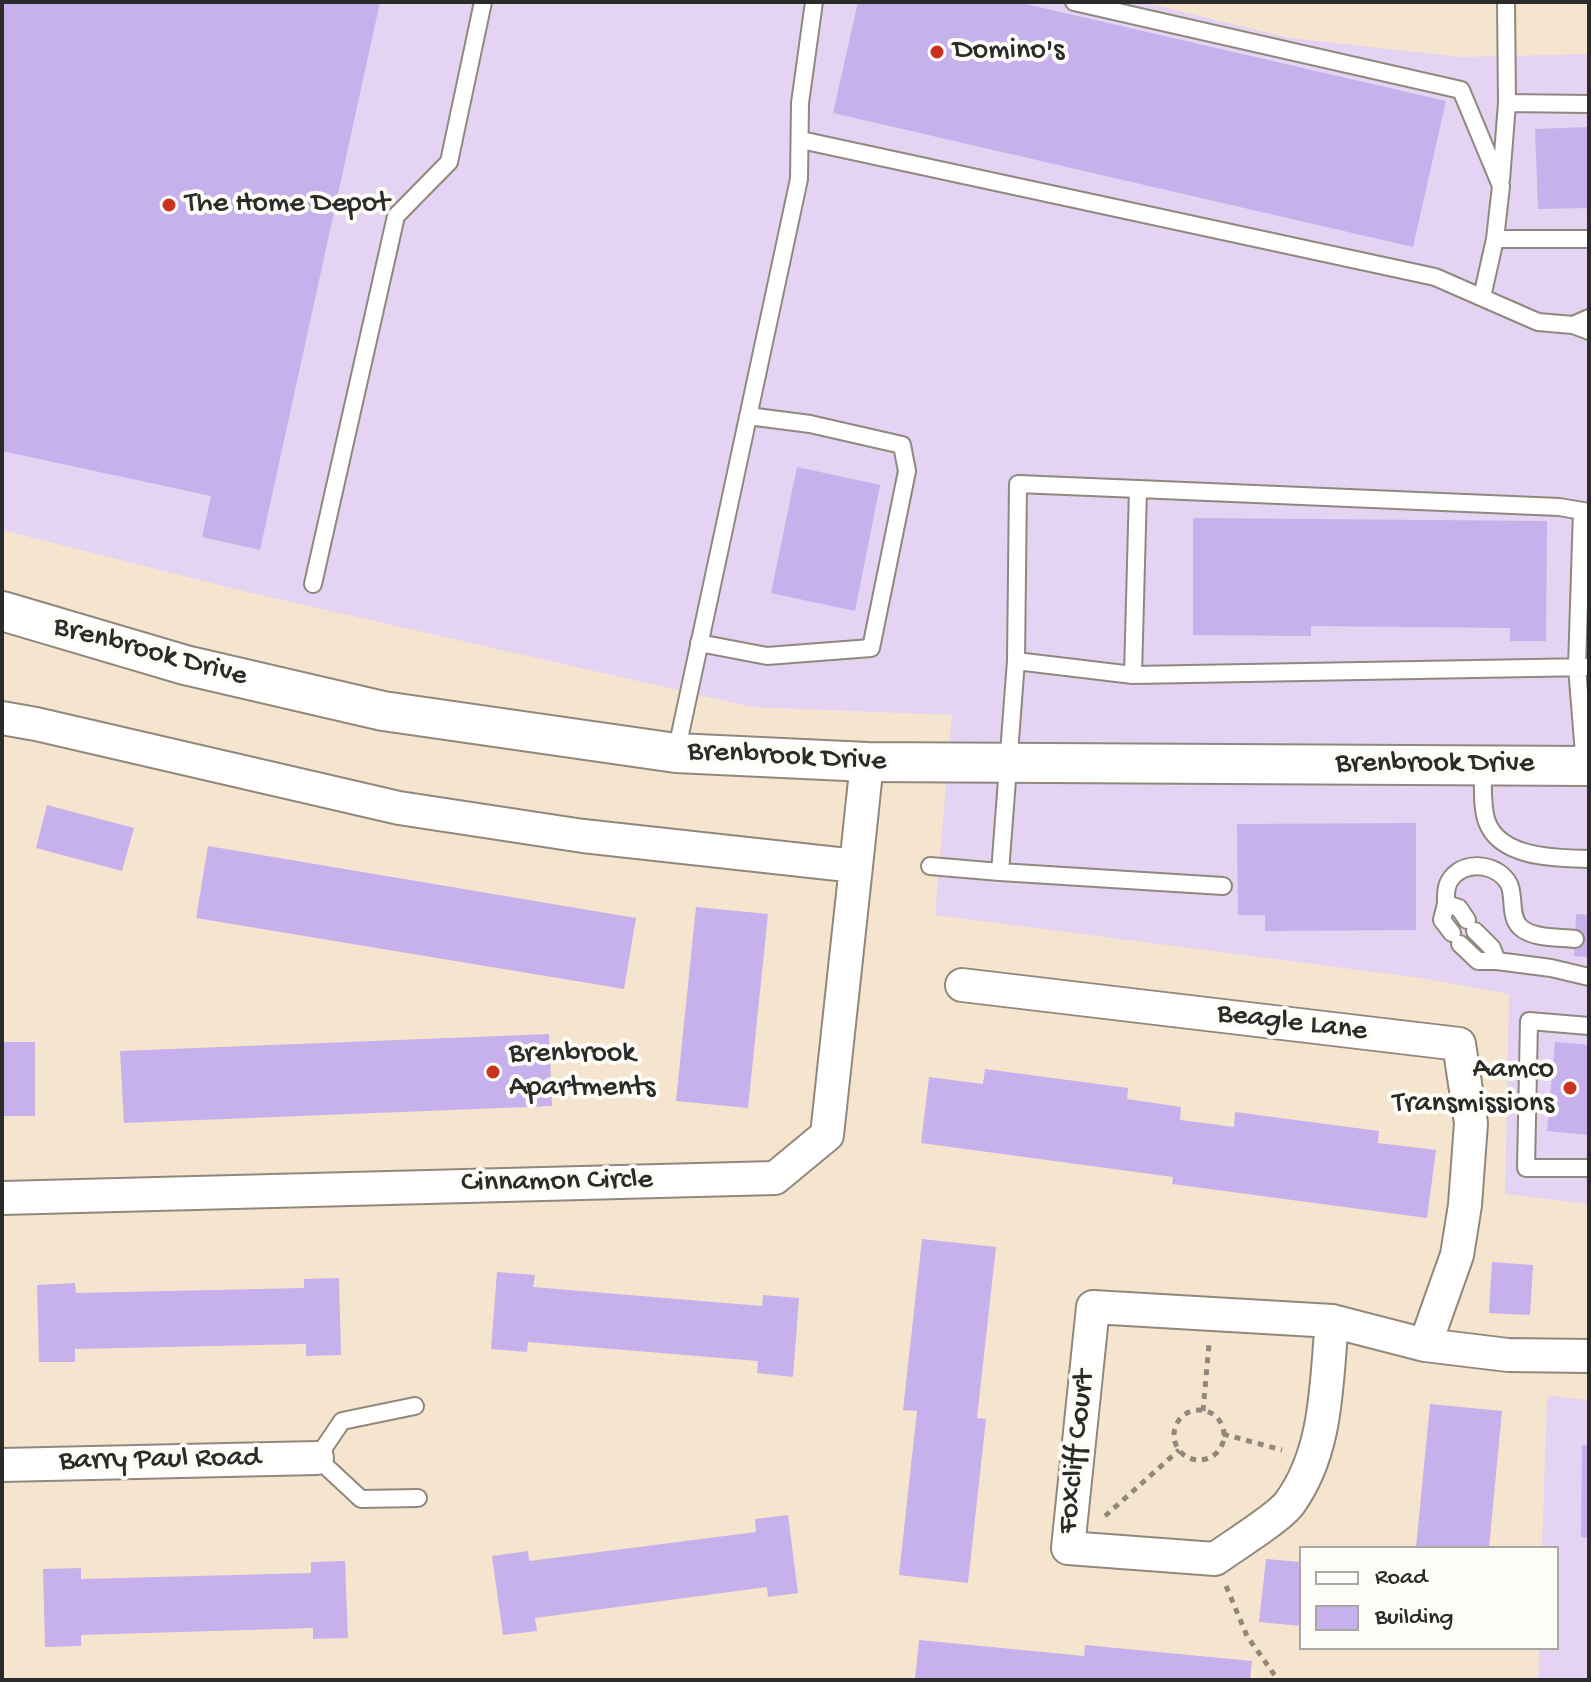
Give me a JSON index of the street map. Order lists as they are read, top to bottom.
{
  "streets": {
    "street": [
      "Brenbrook Drive",
      "Beagle Lane",
      "Cinnamon Circle",
      "Foxcliff Court",
      "Barry Paul Road"
    ]
  },
  "crossings": [
    ["Brenbrook Drive", "Cinnamon Circle"],
    ["Beagle Lane", "Foxcliff Court"]
  ],
  "places": [
    "Domino's",
    "The Home Depot",
    "Brenbrook Apartments",
    "Aamco Transmissions"
  ],
  "legend": ["Road", "Building"]
}
